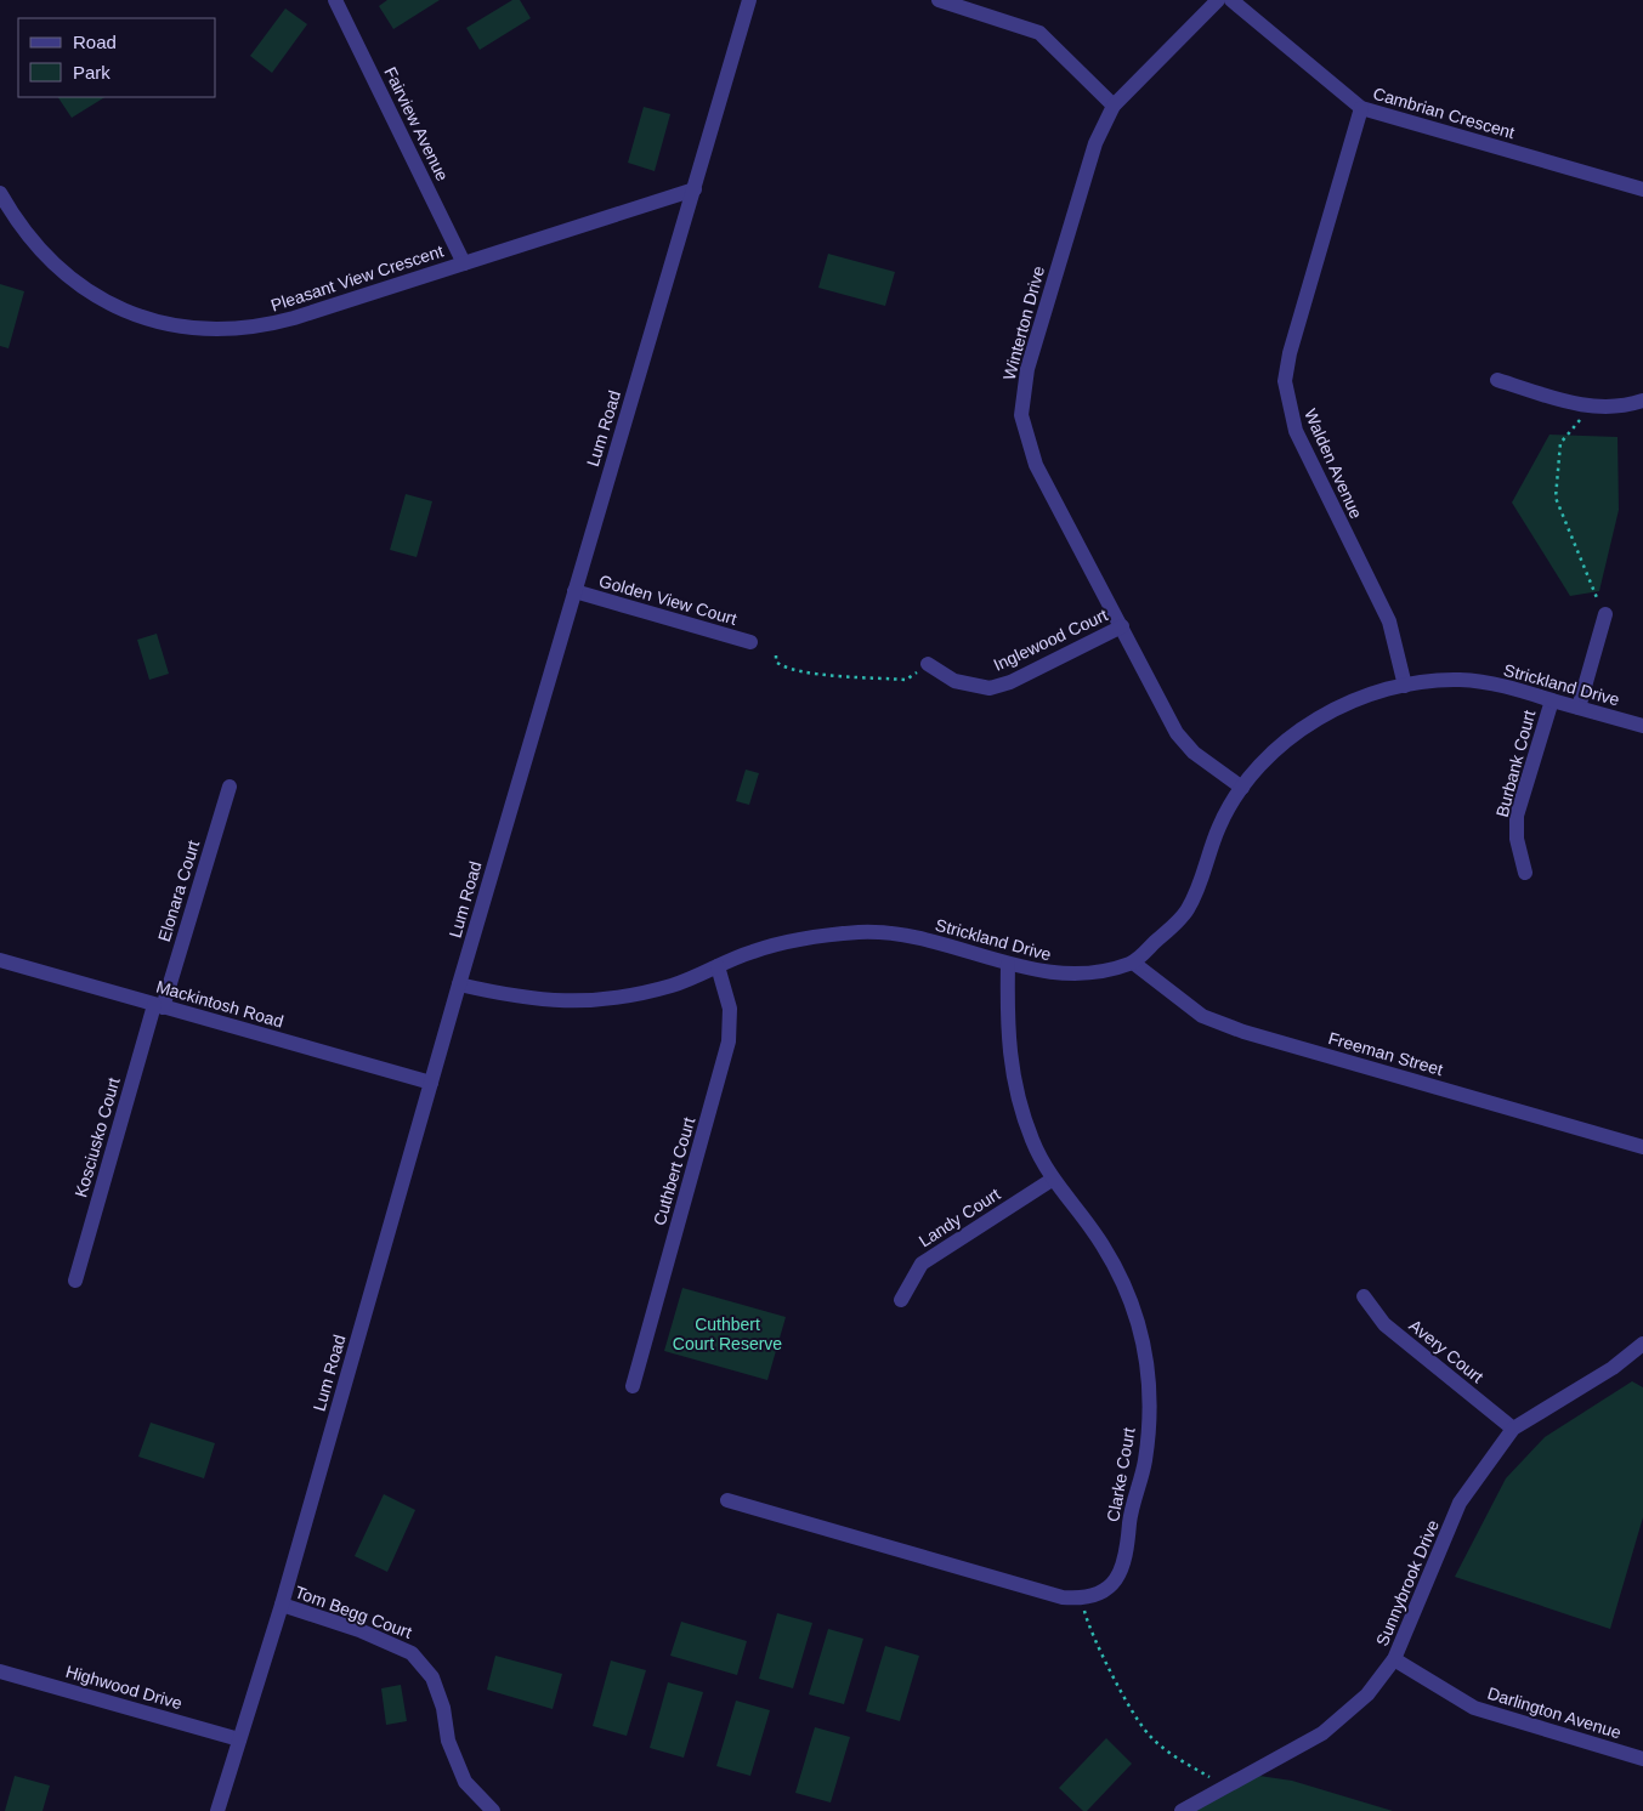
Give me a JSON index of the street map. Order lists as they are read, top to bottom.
{
  "streets": {
    "street": [
      "Cambrian Crescent",
      "Fairview Avenue",
      "Pleasant View Crescent",
      "Winterton Drive",
      "Lum Road",
      "Walden Avenue",
      "Golden View Court",
      "Inglewood Court",
      "Strickland Drive",
      "Burbank Court",
      "Elonara Court",
      "Mackintosh Road",
      "Freeman Street",
      "Kosciusko Court",
      "Cuthbert Court",
      "Landy Court",
      "Avery Court",
      "Clarke Court",
      "Sunnybrook Drive",
      "Tom Begg Court",
      "Highwood Drive",
      "Darlington Avenue"
    ]
  },
  "crossings": [
    ["Cambrian Crescent", "Walden Avenue"],
    ["Fairview Avenue", "Pleasant View Crescent"],
    ["Pleasant View Crescent", "Lum Road"],
    ["Winterton Drive", "Inglewood Court"],
    ["Winterton Drive", "Strickland Drive"],
    ["Lum Road", "Golden View Court"],
    ["Lum Road", "Strickland Drive"],
    ["Lum Road", "Mackintosh Road"],
    ["Lum Road", "Tom Begg Court"],
    ["Lum Road", "Highwood Drive"],
    ["Walden Avenue", "Strickland Drive"],
    ["Strickland Drive", "Burbank Court"],
    ["Strickland Drive", "Freeman Street"],
    ["Strickland Drive", "Cuthbert Court"],
    ["Strickland Drive", "Clarke Court"],
    ["Elonara Court", "Mackintosh Road"],
    ["Elonara Court", "Kosciusko Court"],
    ["Mackintosh Road", "Kosciusko Court"],
    ["Landy Court", "Clarke Court"],
    ["Avery Court", "Sunnybrook Drive"],
    ["Sunnybrook Drive", "Darlington Avenue"]
  ],
  "parks": ["Cuthbert Court Reserve"],
  "legend": ["Road", "Park"]
}
